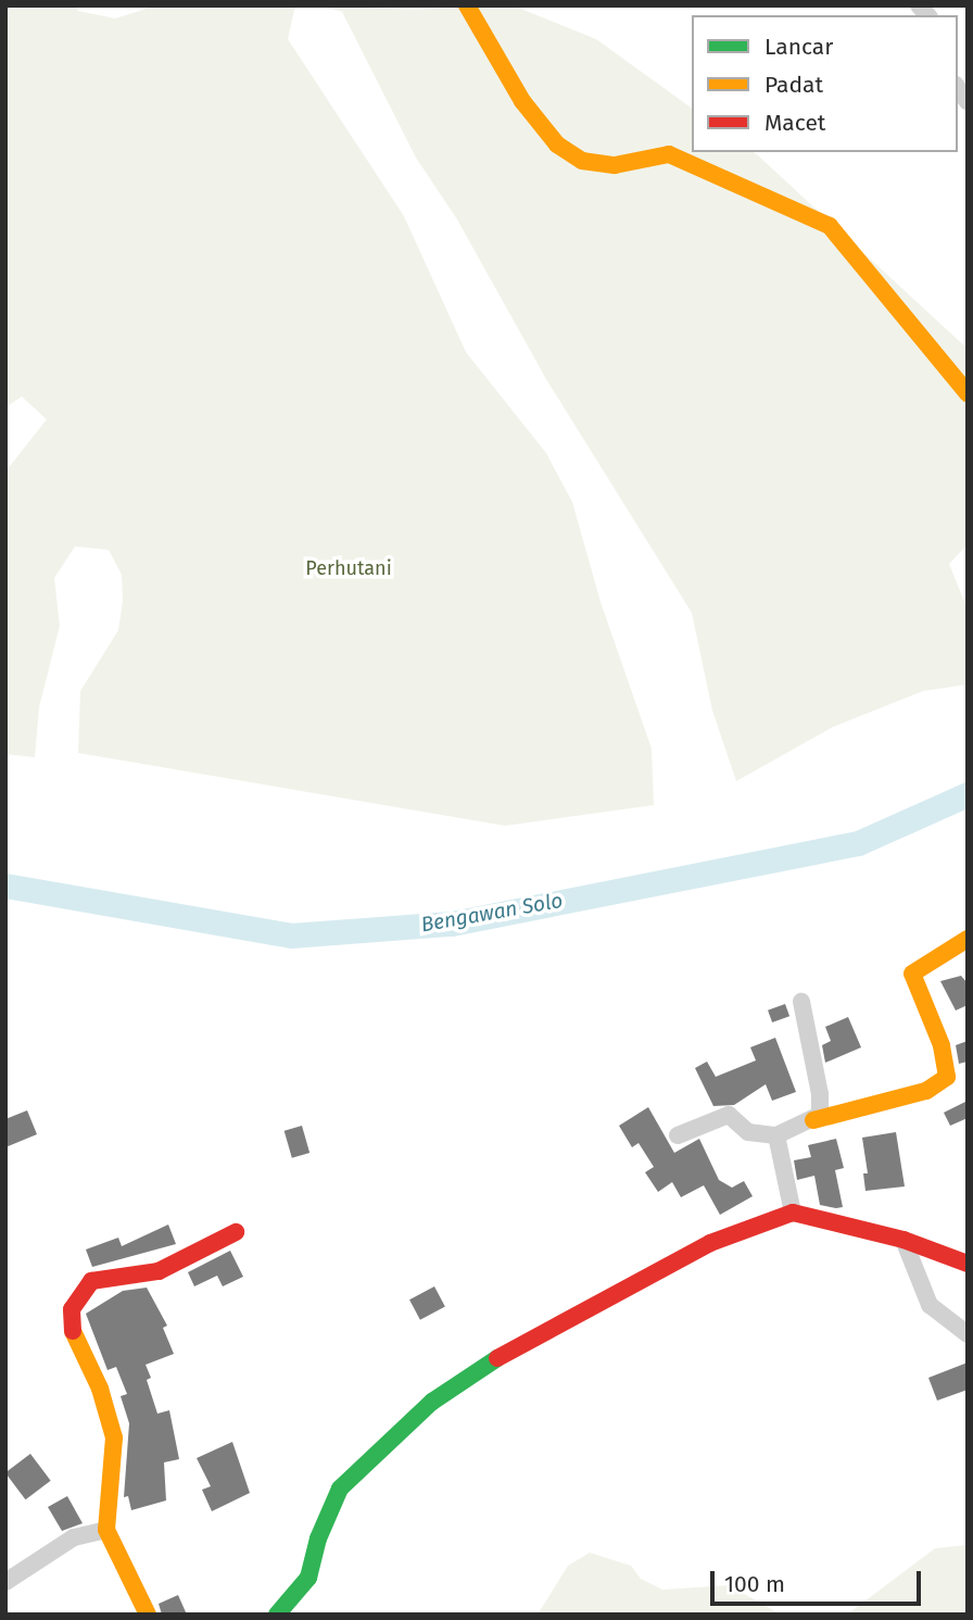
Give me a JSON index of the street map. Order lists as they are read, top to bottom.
{
  "water": ["Bengawan Solo"],
  "parks": ["Perhutani"],
  "legend": ["Lancar", "Padat", "Macet"],
  "scale_bar": "100 m"
}
